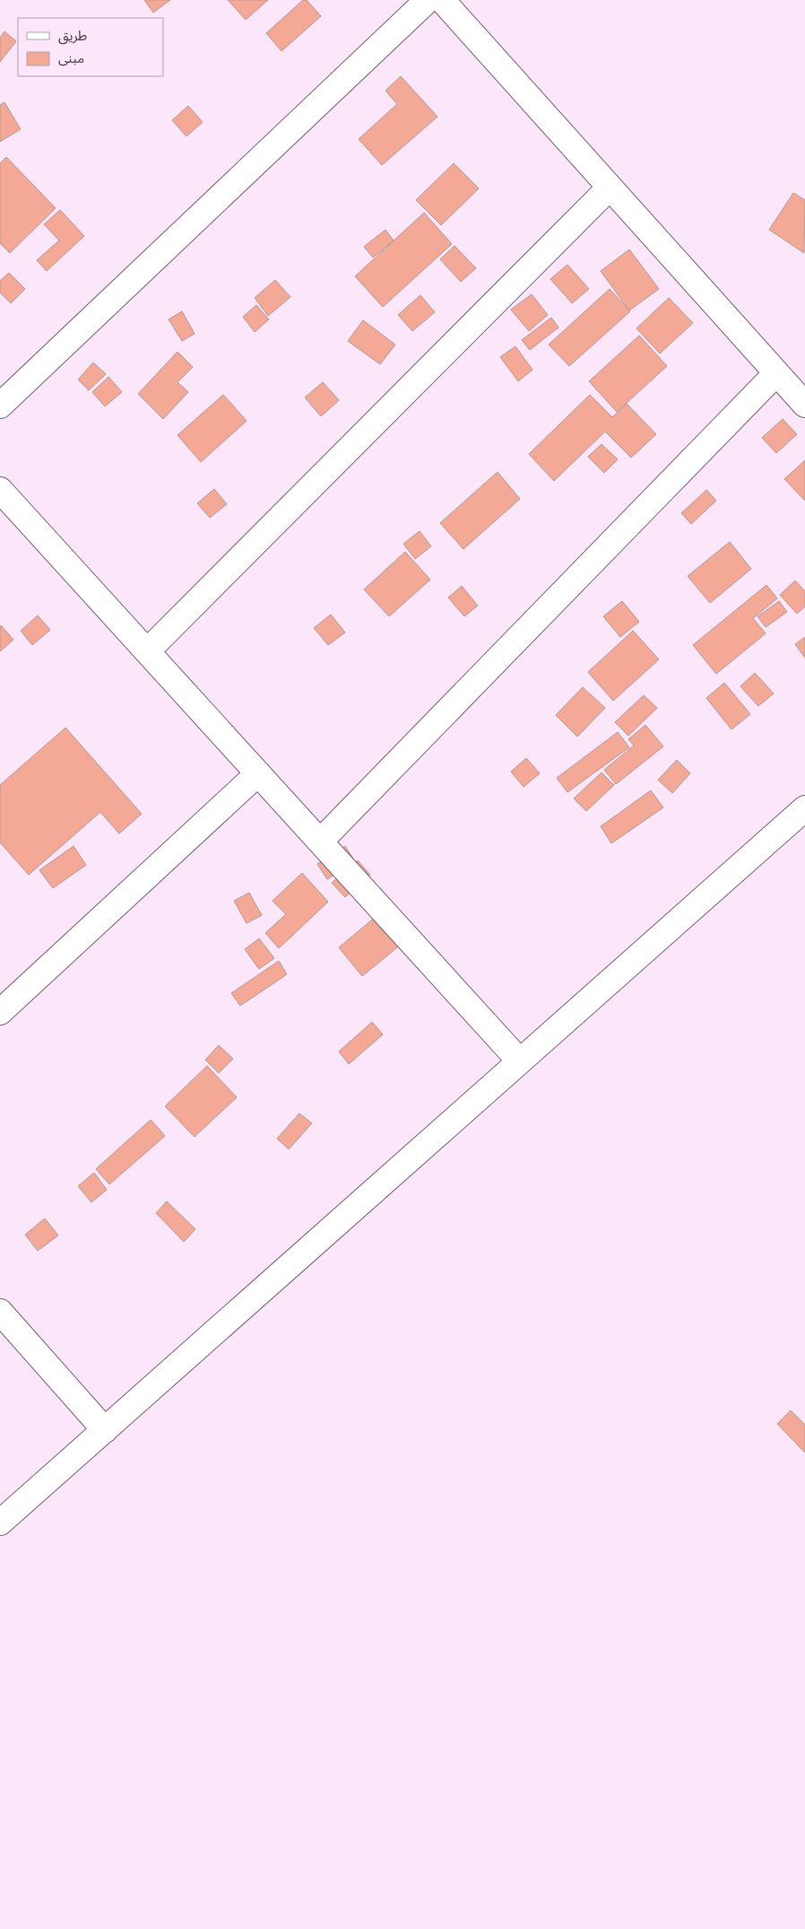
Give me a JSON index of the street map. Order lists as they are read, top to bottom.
{
  "legend": ["طريق", "مبنى"]
}
